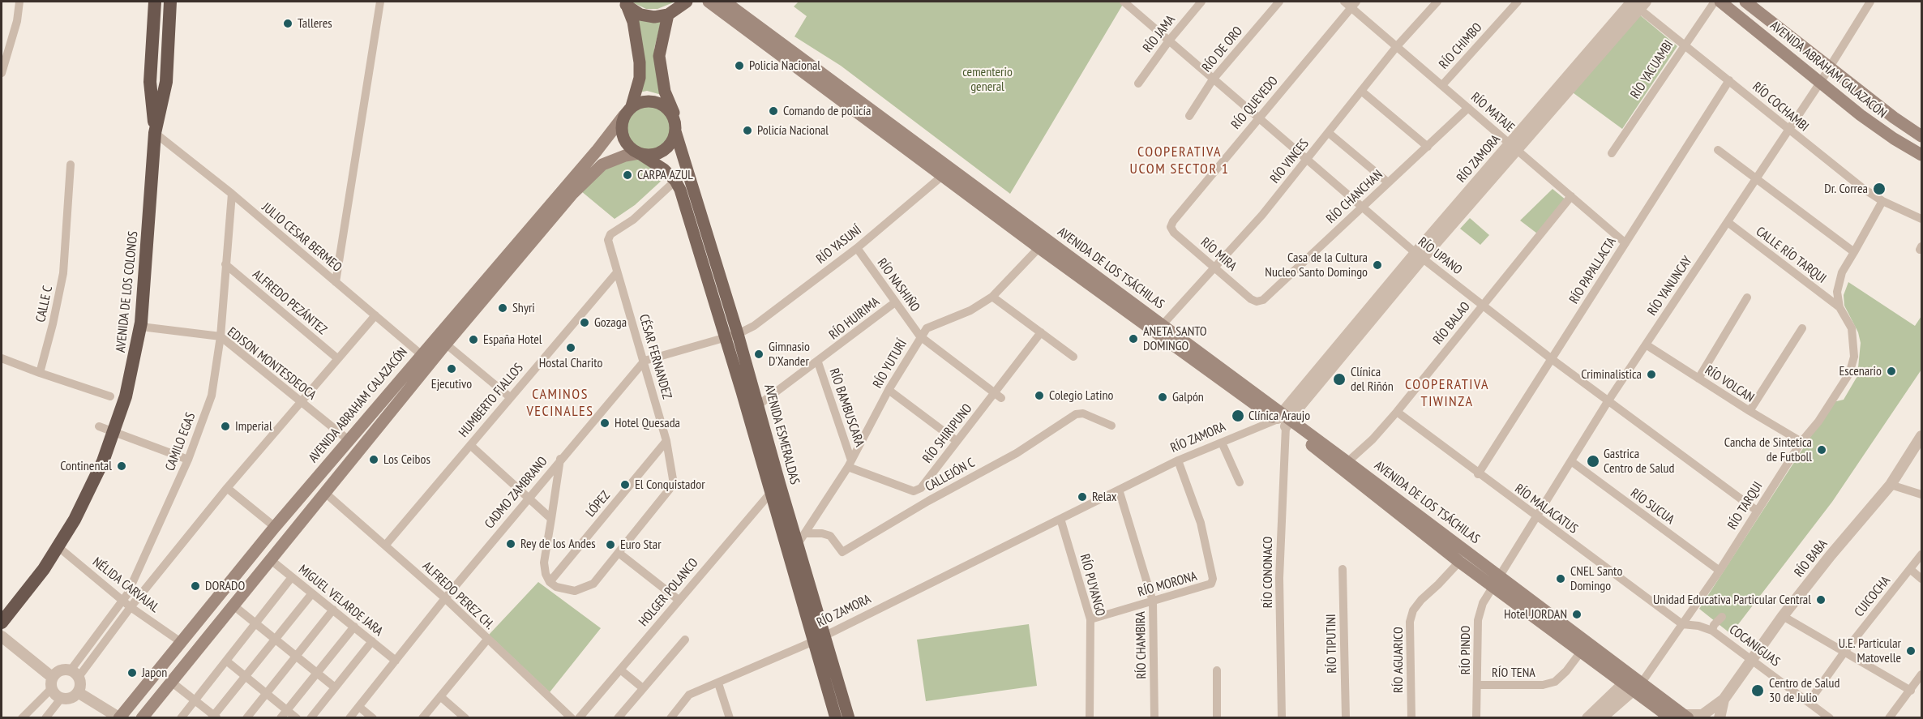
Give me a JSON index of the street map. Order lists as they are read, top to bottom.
{
  "streets": {
    "highway": ["AVENIDA DE LOS COLONOS"],
    "main road": ["AVENIDA ABRAHAM CALAZACÓN", "AVENIDA DE LOS TSÁCHILAS", "AVENIDA ESMERALDAS"],
    "street": [
      "RÍO JAMA",
      "RÍO CHIMBO",
      "RÍO DE ORO",
      "RÍO YACUAMBI",
      "RÍO QUEVEDO",
      "RÍO COCHAMBI",
      "RÍO MATAJE",
      "RÍO ZAMORA",
      "RÍO VINCES",
      "RÍO CHANCHAN",
      "JULIO CESAR BERMEO",
      "RÍO YASUNÍ",
      "RÍO MIRA",
      "CALLE RÍO TARQUI",
      "RÍO UPANO",
      "RÍO PAPALLACTA",
      "RÍO NASHIÑO",
      "RÍO YANUNCAY",
      "ALFREDO PEZÁNTEZ",
      "CALLE C",
      "RÍO HUIRIMA",
      "RÍO BALAO",
      "CÉSAR FERNANDEZ",
      "EDISON MONTESDEOCA",
      "RÍO YUTURÍ",
      "RÍO VOLCAN",
      "HUMBERTO FIALLOS",
      "RÍO BAMBUSCARA",
      "RÍO SHIRIPUNO",
      "CAMILO EGAS",
      "CALLEJÓN C",
      "CADMO ZAMBRANO",
      "LÓPEZ",
      "RÍO TARQUI",
      "RÍO SUCUA",
      "RÍO MALACATUS",
      "RÍO BABA",
      "RÍO CONONACO",
      "RÍO MORONA",
      "NÉLIDA CARVAJAL",
      "RÍO PUYANGO",
      "HOLGER POLANCO",
      "ALFREDO PEREZ CH.",
      "CUICOCHA",
      "MIGUEL VELARDE JARA",
      "RÍO TIPUTINI",
      "RÍO CHAMBIRA",
      "COCANIGUAS",
      "RÍO PINDO",
      "RÍO AGUARICO",
      "RÍO TENA"
    ]
  },
  "crossings": [
    ["RÍO JAMA", "RÍO UPANO"],
    ["RÍO CHIMBO", "RÍO MATAJE"],
    ["RÍO DE ORO", "RÍO UPANO"],
    ["RÍO YACUAMBI", "RÍO COCHAMBI"],
    ["AVENIDA ABRAHAM CALAZACÓN", "JULIO CESAR BERMEO"],
    ["AVENIDA ABRAHAM CALAZACÓN", "RÍO YANUNCAY"],
    ["AVENIDA ABRAHAM CALAZACÓN", "EDISON MONTESDEOCA"],
    ["AVENIDA ABRAHAM CALAZACÓN", "AVENIDA ESMERALDAS"],
    ["AVENIDA ABRAHAM CALAZACÓN", "NÉLIDA CARVAJAL"],
    ["AVENIDA ABRAHAM CALAZACÓN", "ALFREDO PEREZ CH."],
    ["AVENIDA ABRAHAM CALAZACÓN", "MIGUEL VELARDE JARA"],
    ["RÍO QUEVEDO", "RÍO MATAJE"],
    ["RÍO QUEVEDO", "RÍO MIRA"],
    ["RÍO QUEVEDO", "RÍO UPANO"],
    ["RÍO COCHAMBI", "RÍO ZAMORA"],
    ["RÍO COCHAMBI", "RÍO PAPALLACTA"],
    ["RÍO COCHAMBI", "RÍO YANUNCAY"],
    ["RÍO COCHAMBI", "RÍO TARQUI"],
    ["RÍO MATAJE", "RÍO ZAMORA"],
    ["RÍO MATAJE", "RÍO VINCES"],
    ["RÍO MATAJE", "RÍO CHANCHAN"],
    ["RÍO MATAJE", "RÍO PAPALLACTA"],
    ["RÍO MATAJE", "RÍO BALAO"],
    ["RÍO ZAMORA", "RÍO UPANO"],
    ["RÍO ZAMORA", "AVENIDA DE LOS TSÁCHILAS"],
    ["RÍO ZAMORA", "AVENIDA ESMERALDAS"],
    ["RÍO ZAMORA", "RÍO CONONACO"],
    ["RÍO ZAMORA", "RÍO MORONA"],
    ["RÍO ZAMORA", "RÍO PUYANGO"],
    ["RÍO ZAMORA", "RÍO CHAMBIRA"],
    ["RÍO VINCES", "RÍO MIRA"],
    ["RÍO VINCES", "RÍO UPANO"],
    ["RÍO VINCES", "AVENIDA DE LOS TSÁCHILAS"],
    ["RÍO CHANCHAN", "RÍO MIRA"],
    ["RÍO CHANCHAN", "RÍO UPANO"],
    ["JULIO CESAR BERMEO", "AVENIDA DE LOS COLONOS"],
    ["JULIO CESAR BERMEO", "CAMILO EGAS"],
    ["RÍO YASUNÍ", "AVENIDA DE LOS TSÁCHILAS"],
    ["RÍO YASUNÍ", "RÍO NASHIÑO"],
    ["RÍO YASUNÍ", "AVENIDA ESMERALDAS"],
    ["CALLE RÍO TARQUI", "RÍO YANUNCAY"],
    ["CALLE RÍO TARQUI", "RÍO TARQUI"],
    ["RÍO UPANO", "RÍO PAPALLACTA"],
    ["RÍO UPANO", "RÍO YANUNCAY"],
    ["RÍO UPANO", "RÍO BALAO"],
    ["RÍO UPANO", "RÍO TARQUI"],
    ["AVENIDA DE LOS TSÁCHILAS", "RÍO YANUNCAY"],
    ["AVENIDA DE LOS TSÁCHILAS", "RÍO BALAO"],
    ["AVENIDA DE LOS TSÁCHILAS", "RÍO YUTURÍ"],
    ["AVENIDA DE LOS TSÁCHILAS", "RÍO TARQUI"],
    ["AVENIDA DE LOS TSÁCHILAS", "RÍO BABA"],
    ["AVENIDA DE LOS TSÁCHILAS", "RÍO CONONACO"],
    ["AVENIDA DE LOS TSÁCHILAS", "RÍO PINDO"],
    ["AVENIDA DE LOS TSÁCHILAS", "RÍO AGUARICO"],
    ["AVENIDA DE LOS TSÁCHILAS", "RÍO TENA"],
    ["RÍO PAPALLACTA", "RÍO MALACATUS"],
    ["RÍO NASHIÑO", "RÍO HUIRIMA"],
    ["RÍO NASHIÑO", "RÍO YUTURÍ"],
    ["RÍO NASHIÑO", "RÍO SHIRIPUNO"],
    ["RÍO YANUNCAY", "RÍO VOLCAN"],
    ["RÍO YANUNCAY", "RÍO SUCUA"],
    ["RÍO YANUNCAY", "RÍO MALACATUS"],
    ["RÍO YANUNCAY", "RÍO PINDO"],
    ["AVENIDA DE LOS COLONOS", "EDISON MONTESDEOCA"],
    ["AVENIDA DE LOS COLONOS", "NÉLIDA CARVAJAL"],
    ["ALFREDO PEZÁNTEZ", "CAMILO EGAS"],
    ["RÍO HUIRIMA", "RÍO BAMBUSCARA"],
    ["RÍO HUIRIMA", "AVENIDA ESMERALDAS"],
    ["RÍO BALAO", "RÍO MALACATUS"],
    ["CÉSAR FERNANDEZ", "HUMBERTO FIALLOS"],
    ["CÉSAR FERNANDEZ", "AVENIDA ESMERALDAS"],
    ["CÉSAR FERNANDEZ", "CADMO ZAMBRANO"],
    ["CÉSAR FERNANDEZ", "LÓPEZ"],
    ["EDISON MONTESDEOCA", "CAMILO EGAS"],
    ["RÍO YUTURÍ", "RÍO BAMBUSCARA"],
    ["RÍO YUTURÍ", "RÍO SHIRIPUNO"],
    ["RÍO YUTURÍ", "AVENIDA ESMERALDAS"],
    ["RÍO YUTURÍ", "CALLEJÓN C"],
    ["RÍO VOLCAN", "RÍO TARQUI"],
    ["HUMBERTO FIALLOS", "ALFREDO PEREZ CH."],
    ["RÍO BAMBUSCARA", "RÍO SHIRIPUNO"],
    ["AVENIDA ESMERALDAS", "CALLEJÓN C"],
    ["AVENIDA ESMERALDAS", "HOLGER POLANCO"],
    ["CAMILO EGAS", "NÉLIDA CARVAJAL"],
    ["CADMO ZAMBRANO", "ALFREDO PEREZ CH."],
    ["CADMO ZAMBRANO", "MIGUEL VELARDE JARA"],
    ["RÍO TARQUI", "RÍO SUCUA"],
    ["RÍO TARQUI", "RÍO MALACATUS"],
    ["RÍO TARQUI", "COCANIGUAS"],
    ["RÍO MALACATUS", "COCANIGUAS"],
    ["RÍO BABA", "COCANIGUAS"],
    ["RÍO MORONA", "RÍO PUYANGO"],
    ["RÍO MORONA", "RÍO CHAMBIRA"],
    ["CUICOCHA", "COCANIGUAS"],
    ["RÍO PINDO", "RÍO TENA"]
  ],
  "districts": ["COOPERATIVA UCOM SECTOR 1", "COOPERATIVA TIWINZA", "CAMINOS VECINALES"],
  "parks": ["cementerio general"],
  "places": [
    "Talleres",
    "Policia Nacional",
    "Comando de policía",
    "Policía Nacional",
    "CARPA AZUL",
    "Dr. Correa",
    "Casa de la Cultura Nucleo Santo Domingo",
    "Shyri",
    "Gozaga",
    "ANETA SANTO DOMINGO",
    "España Hotel",
    "Hostal Charito",
    "Gimnasio D'Xander",
    "Ejecutivo",
    "Escenario",
    "Criminalistica",
    "Clínica del Riñón",
    "Colegio Latino",
    "Galpón",
    "Clínica Araujo",
    "Hotel Quesada",
    "Imperial",
    "Cancha de Sintetica de Futboll",
    "Los Ceibos",
    "Gastrica Centro de Salud",
    "Continental",
    "El Conquistador",
    "Relax",
    "Rey de los Andes",
    "Euro Star",
    "CNEL Santo Domingo",
    "DORADO",
    "Unidad Educativa Particular Central",
    "Hotel JORDAN",
    "U.E. Particular Matovelle",
    "Japon",
    "Centro de Salud 30 de Julio"
  ]
}
